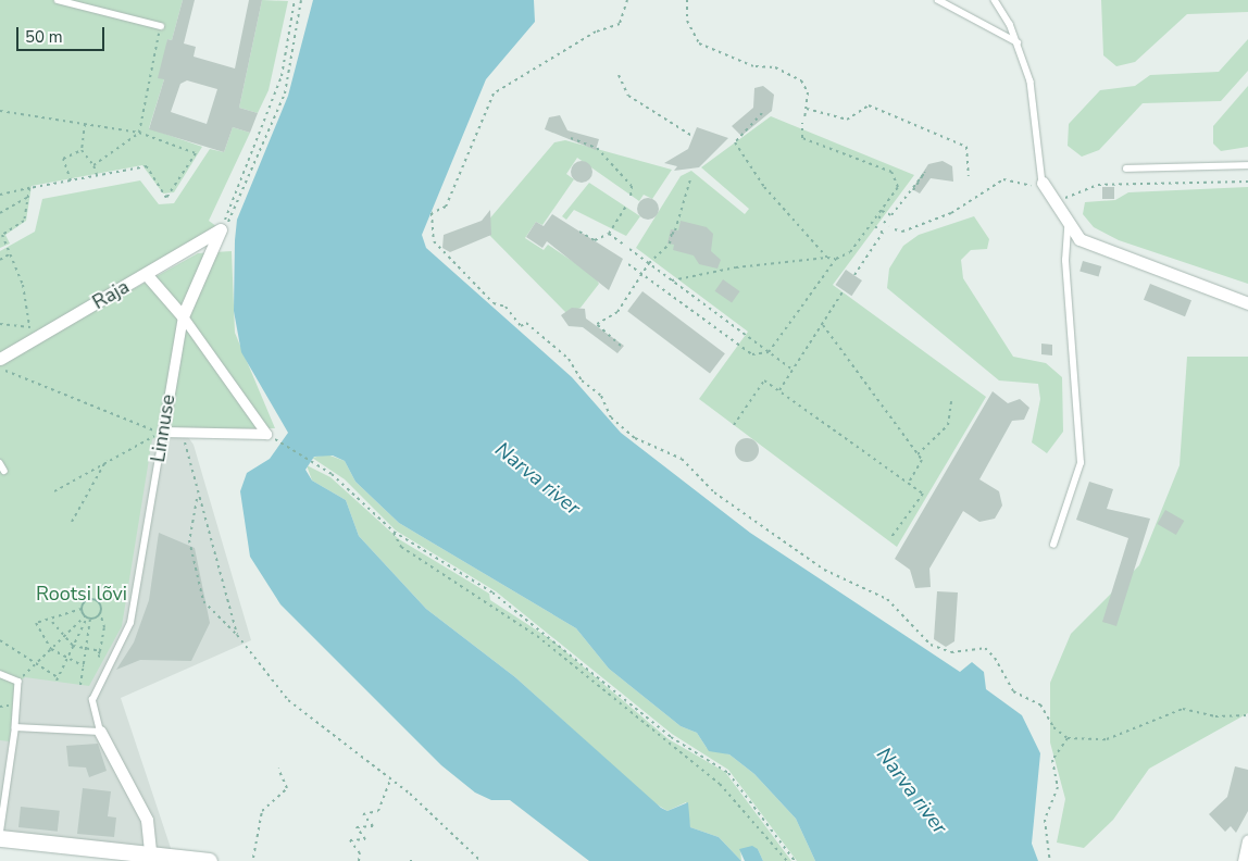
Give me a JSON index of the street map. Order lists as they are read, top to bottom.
{
  "streets": {
    "street": ["Raja", "Linnuse"]
  },
  "crossings": [
    ["Raja", "Linnuse"]
  ],
  "water": ["Narva river"],
  "parks": ["Rootsi lõvi"],
  "scale_bar": "50 m"
}
